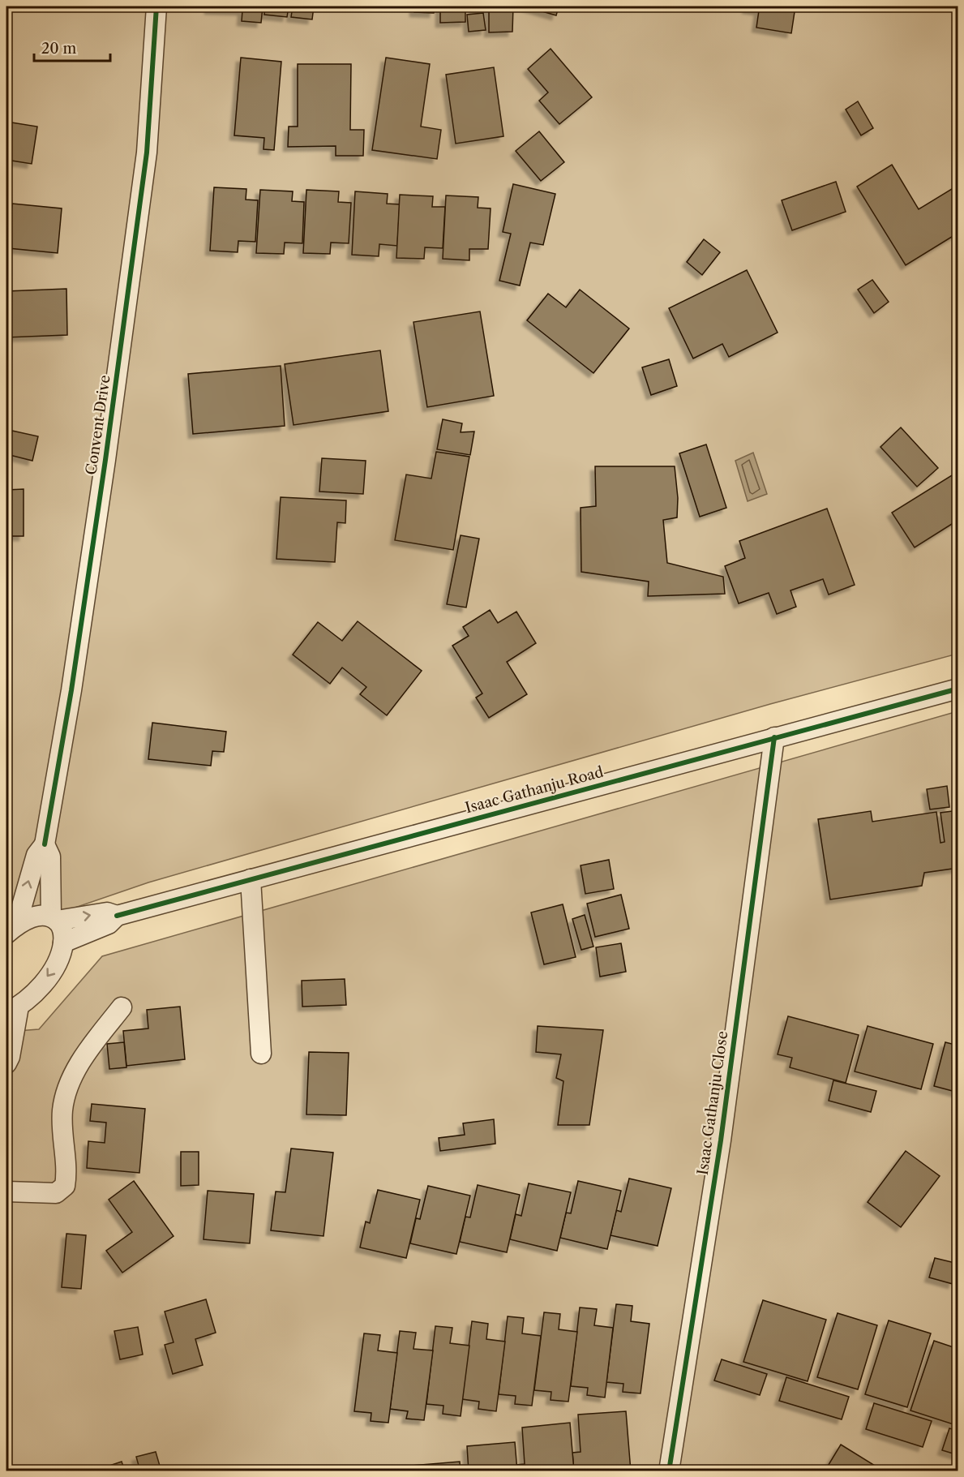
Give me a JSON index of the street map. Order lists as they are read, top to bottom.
{
  "streets": {
    "street": ["Convent Drive", "Isaac Gathanju Road", "Isaac Gathanju Close"]
  },
  "crossings": [
    ["Isaac Gathanju Road", "Isaac Gathanju Close"]
  ],
  "scale_bar": "20 m"
}
